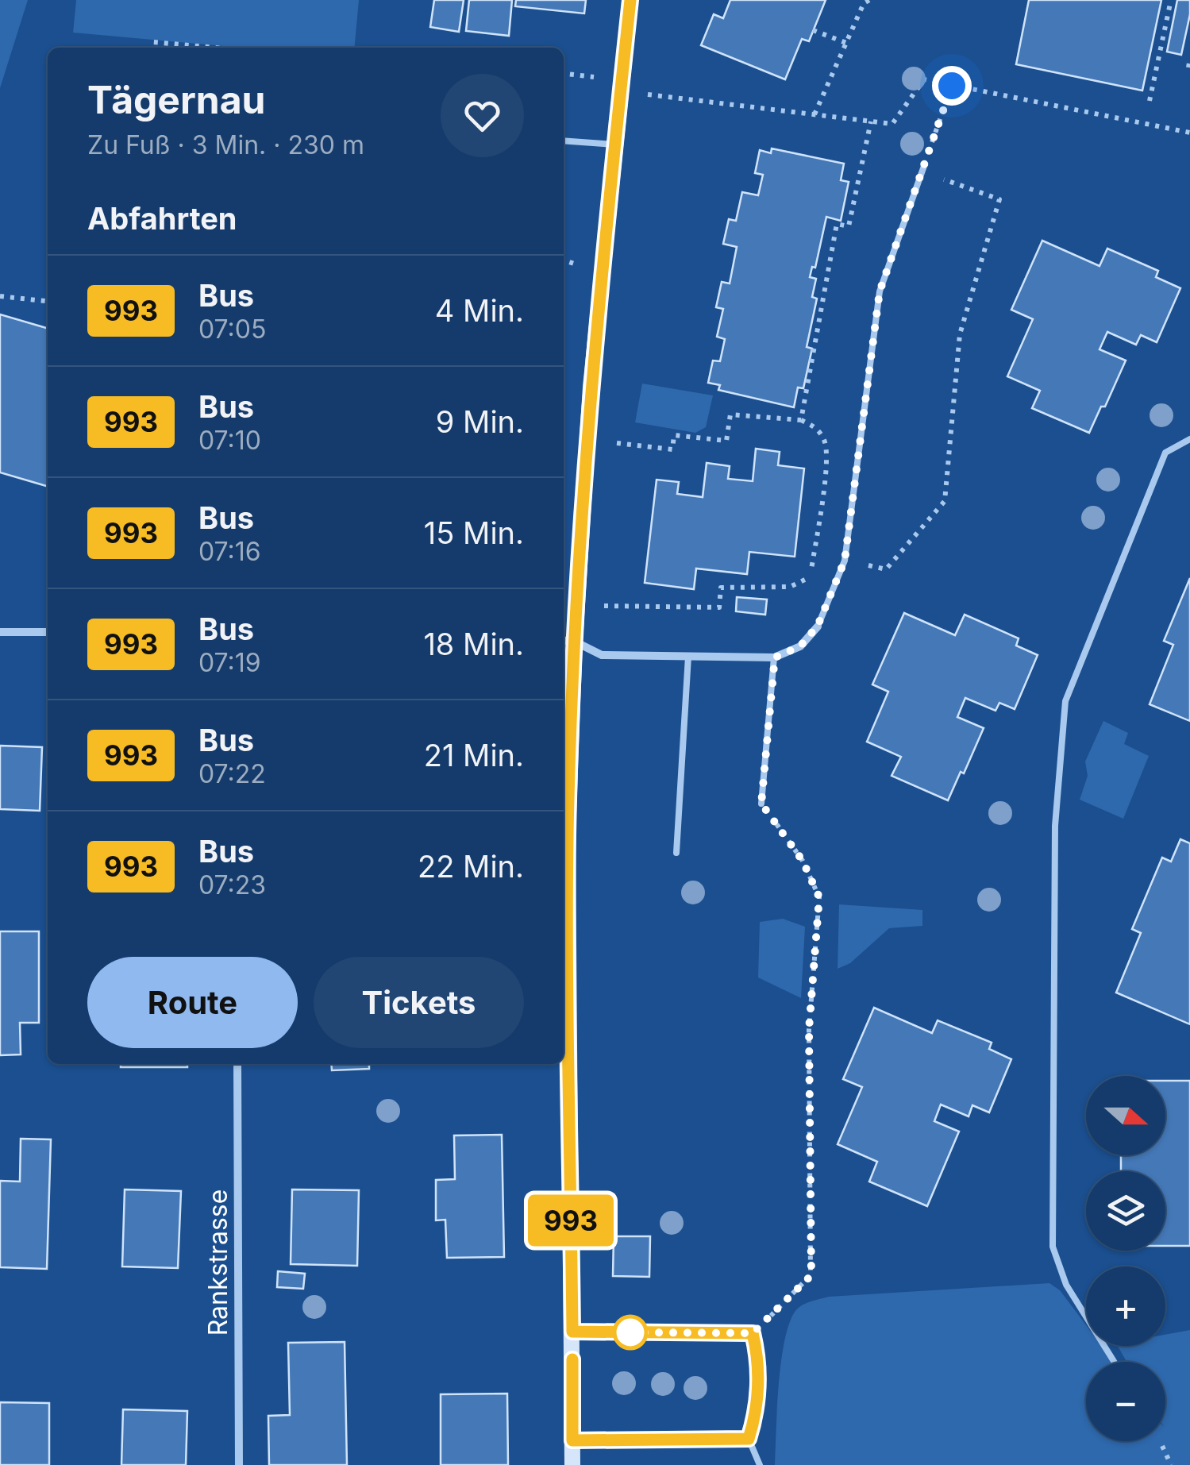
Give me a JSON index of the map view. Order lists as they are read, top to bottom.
{
  "streets": {
    "street": ["Rankstrasse"]
  },
  "lines": ["bus line 993"],
  "north": "right",
  "page": {
    "on_map": "993",
    "heading": [
      ["Tägernau", "Zu Fuß · 3 Min. · 230 m"],
      "Abfahrten"
    ],
    "list": [
      {
        "mark": "993",
        "name": "Bus",
        "note": "07:05",
        "value": "4 Min."
      },
      {
        "mark": "993",
        "name": "Bus",
        "note": "07:10",
        "value": "9 Min."
      },
      {
        "mark": "993",
        "name": "Bus",
        "note": "07:16",
        "value": "15 Min."
      },
      {
        "mark": "993",
        "name": "Bus",
        "note": "07:19",
        "value": "18 Min."
      },
      {
        "mark": "993",
        "name": "Bus",
        "note": "07:22",
        "value": "21 Min."
      },
      {
        "mark": "993",
        "name": "Bus",
        "note": "07:23",
        "value": "22 Min."
      }
    ],
    "buttons": ["Route", "Tickets"],
    "map_buttons": ["+", "−"]
  }
}
